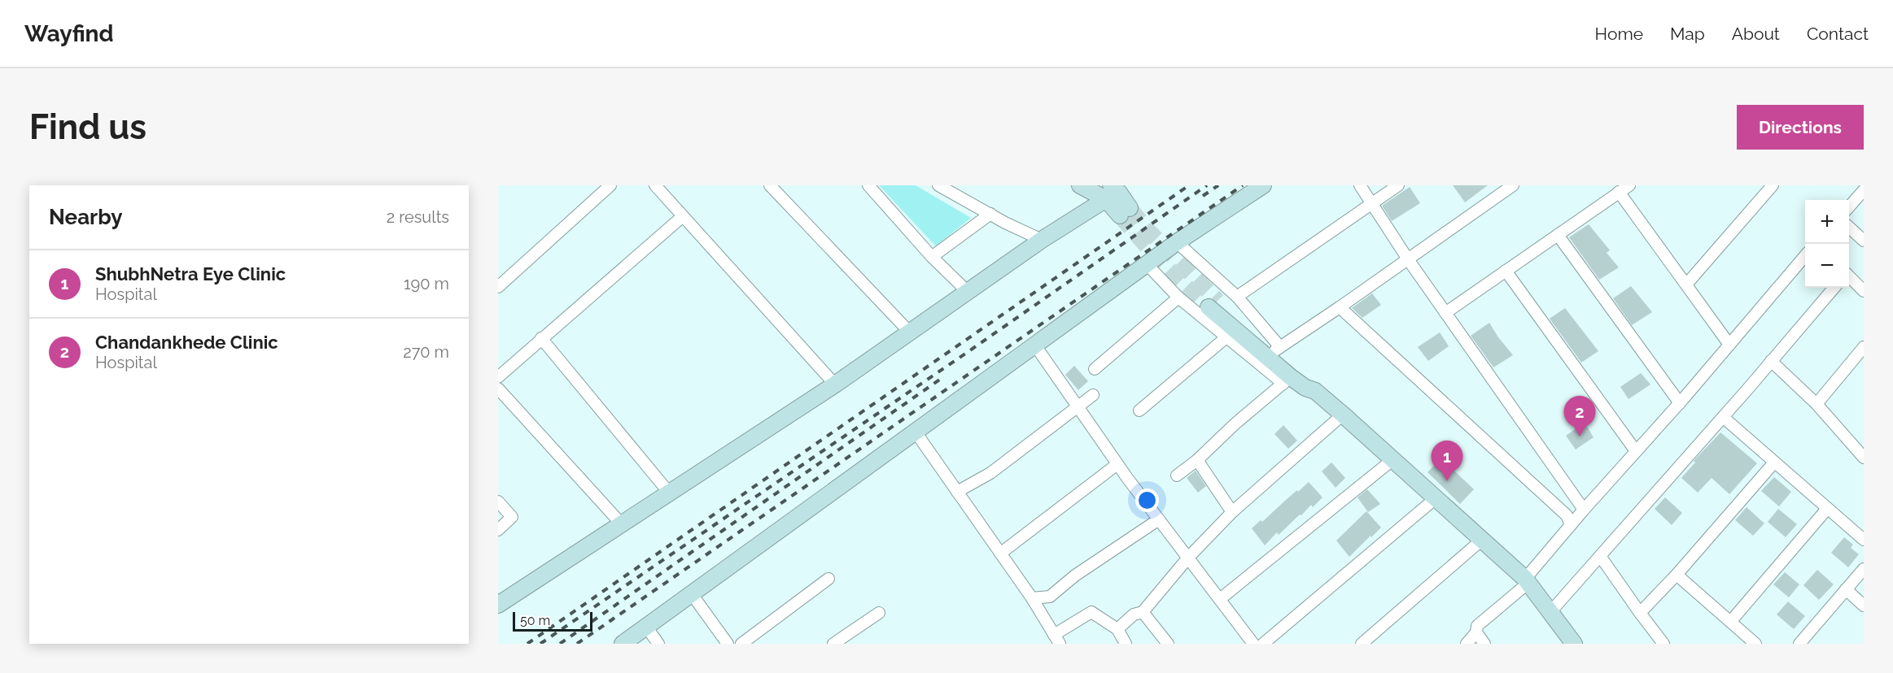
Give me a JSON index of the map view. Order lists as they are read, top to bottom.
{
  "scale_bar": "50 m",
  "page": {
    "header": "Wayfind",
    "nav": [
      "Home",
      "Map",
      "About",
      "Contact"
    ],
    "buttons": "Directions",
    "title": "Find us",
    "heading": ["Nearby", "2 results"],
    "map_buttons": ["+", "−"],
    "list": [
      {
        "mark": "1",
        "name": "ShubhNetra Eye Clinic",
        "note": "Hospital",
        "value": "190 m"
      },
      {
        "mark": "2",
        "name": "Chandankhede Clinic",
        "note": "Hospital",
        "value": "270 m"
      }
    ],
    "pins": ["2", "1"],
    "scale": "50 m"
  }
}
